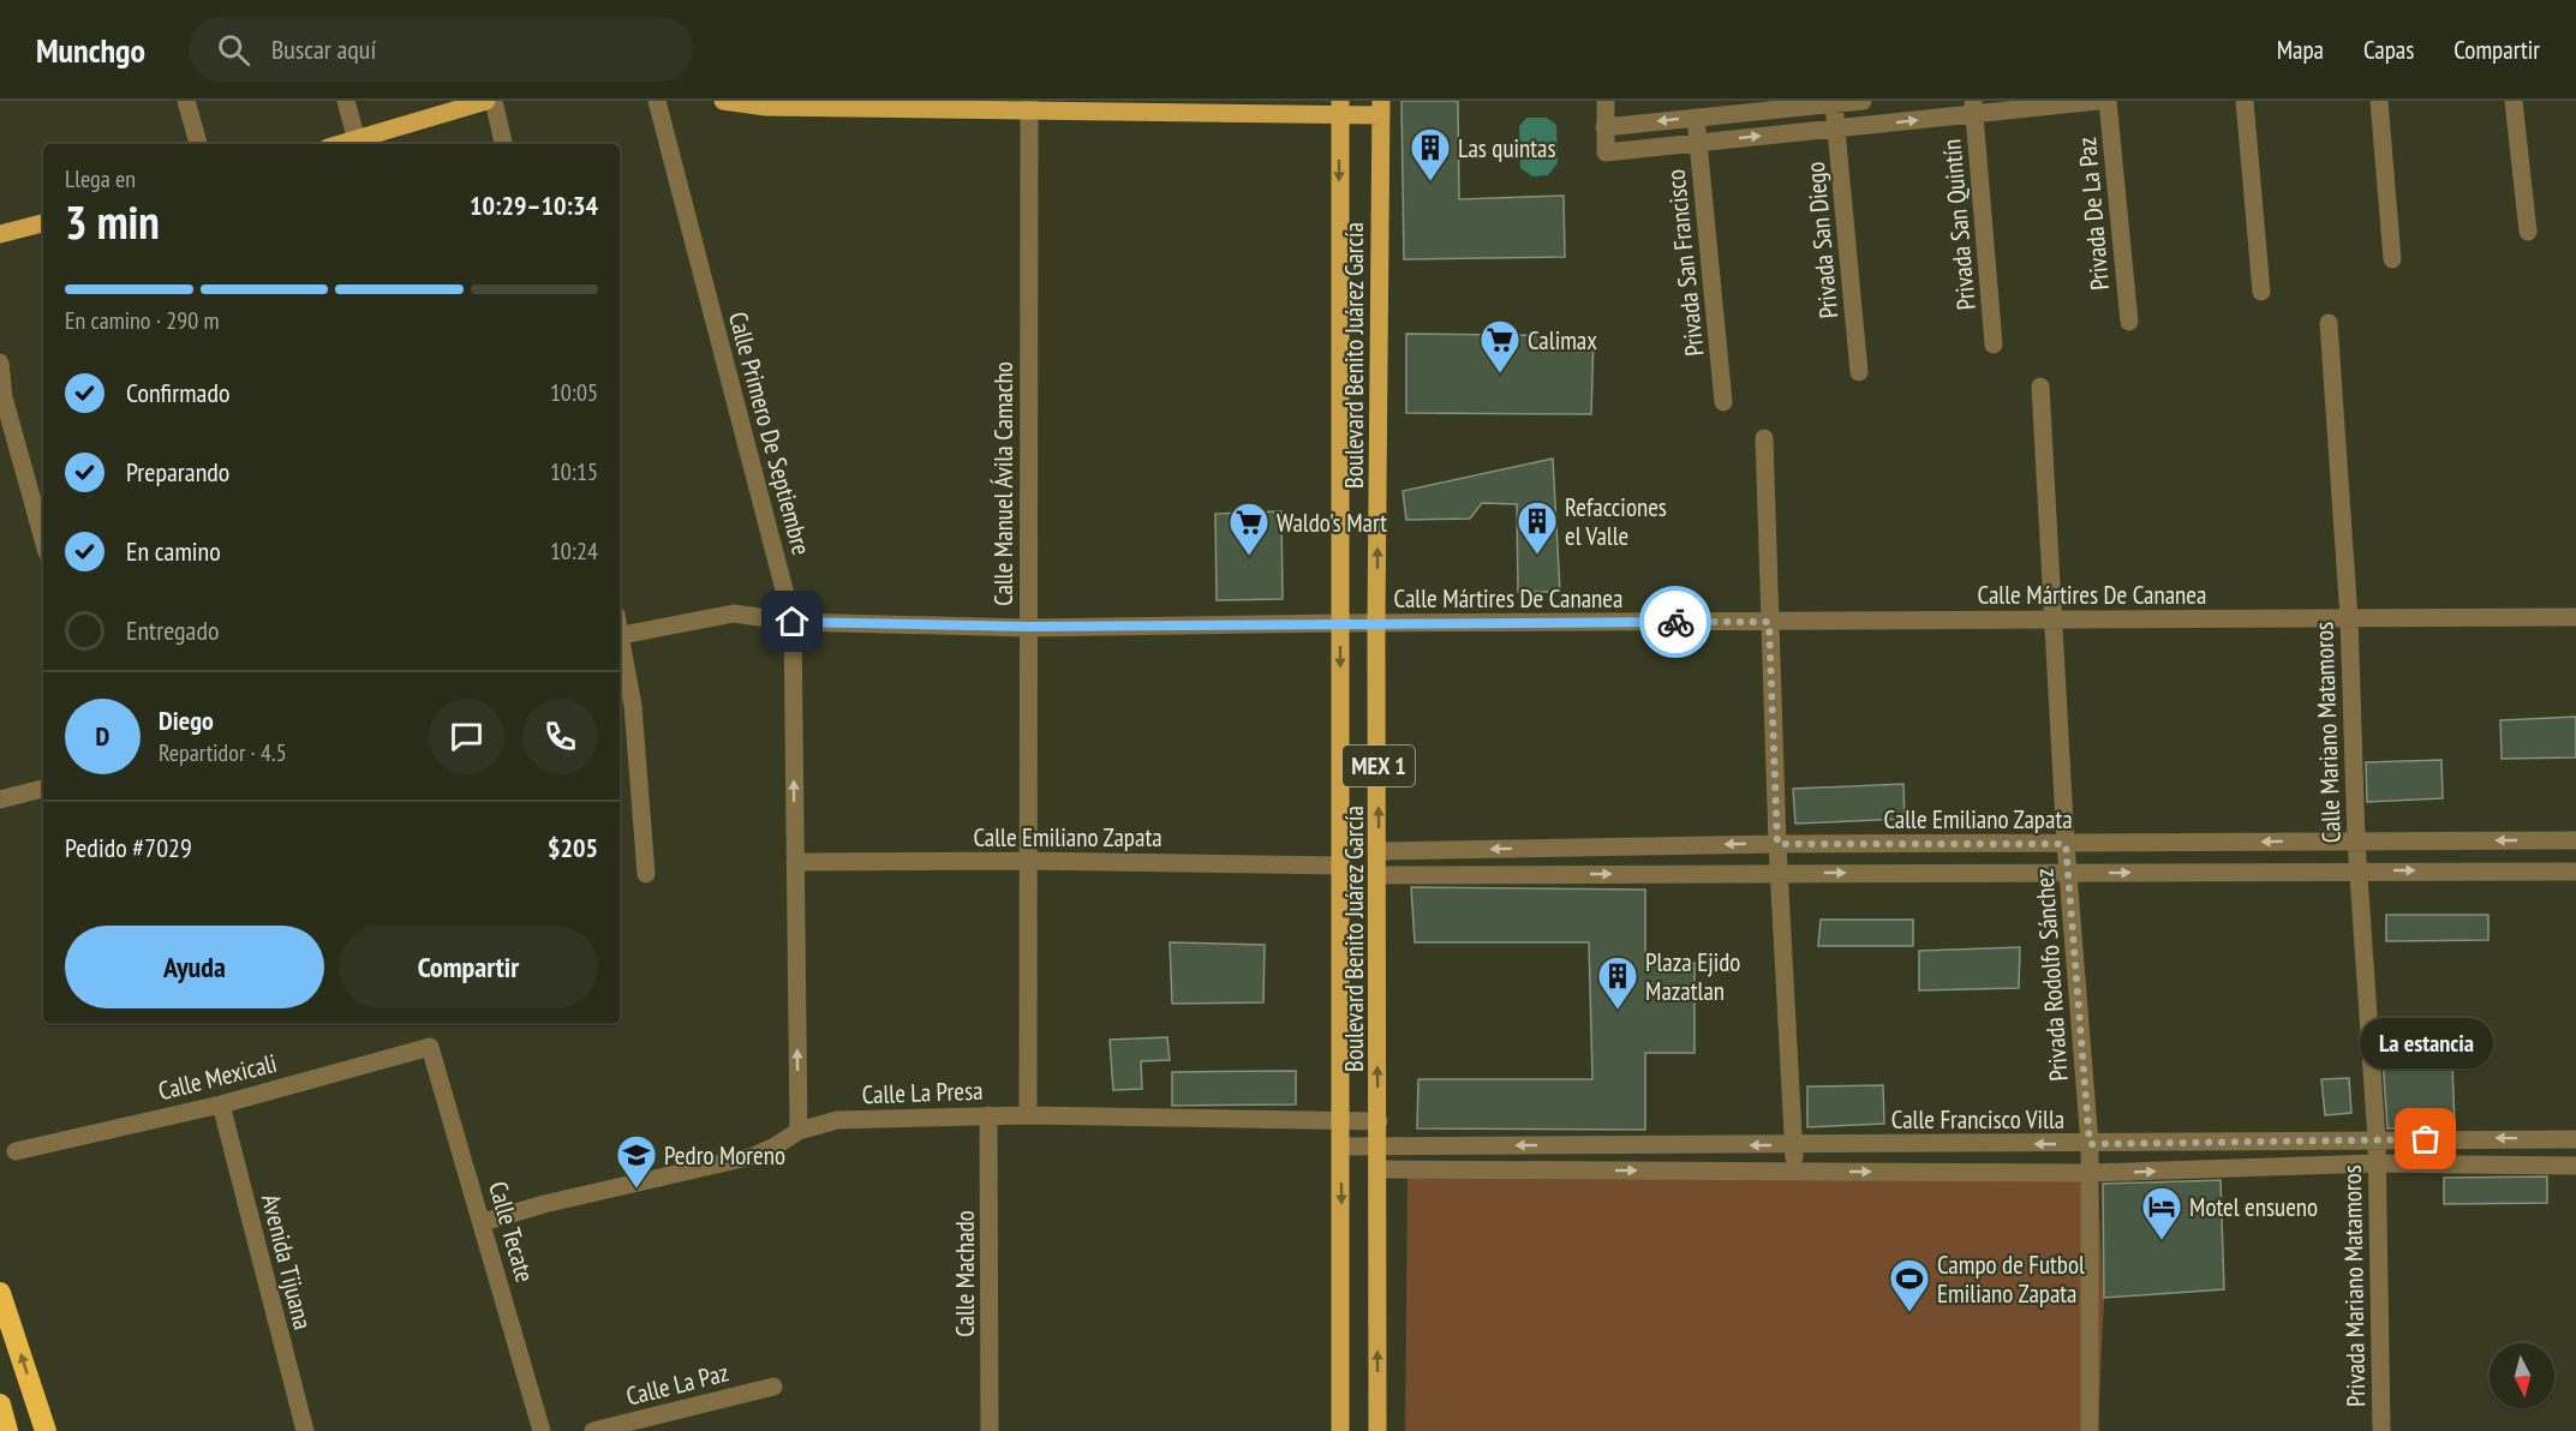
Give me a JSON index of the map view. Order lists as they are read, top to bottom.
{
  "streets": {
    "main road": ["Boulevard Benito Juárez García", "MEX 1"],
    "street": [
      "Privada De La Paz",
      "Privada San Quintín",
      "Privada San Diego",
      "Privada San Francisco",
      "Calle Primero De Septiembre",
      "Calle Manuel Ávila Camacho",
      "Calle Mártires De Cananea",
      "Calle Mariano Matamoros",
      "Calle Emiliano Zapata",
      "Privada Rodolfo Sánchez",
      "Calle Mexicali",
      "Calle La Presa",
      "Calle Francisco Villa",
      "Calle Tecate",
      "Avenida Tijuana",
      "Calle Machado",
      "Privada Mariano Matamoros",
      "Calle La Paz"
    ]
  },
  "crossings": [
    ["Boulevard Benito Juárez García", "Calle Mártires De Cananea"],
    ["Boulevard Benito Juárez García", "Calle Emiliano Zapata"],
    ["Boulevard Benito Juárez García", "Calle La Presa"],
    ["Boulevard Benito Juárez García", "Calle Francisco Villa"],
    ["Calle Primero De Septiembre", "Calle Mártires De Cananea"],
    ["Calle Primero De Septiembre", "Calle Emiliano Zapata"],
    ["Calle Primero De Septiembre", "Calle La Presa"],
    ["Calle Manuel Ávila Camacho", "Calle Mártires De Cananea"],
    ["Calle Manuel Ávila Camacho", "Calle Emiliano Zapata"],
    ["Calle Manuel Ávila Camacho", "Calle La Presa"],
    ["Calle Mártires De Cananea", "Calle Mariano Matamoros"],
    ["Calle Mártires De Cananea", "Privada Rodolfo Sánchez"],
    ["Calle Mariano Matamoros", "Calle Emiliano Zapata"],
    ["Calle Mariano Matamoros", "Calle Francisco Villa"],
    ["Calle Mariano Matamoros", "Privada Mariano Matamoros"],
    ["Calle Emiliano Zapata", "Privada Rodolfo Sánchez"],
    ["Privada Rodolfo Sánchez", "Calle Francisco Villa"],
    ["Calle Mexicali", "Calle Tecate"],
    ["Calle Mexicali", "Avenida Tijuana"],
    ["Calle La Presa", "Calle Tecate"],
    ["Calle La Presa", "Calle Machado"],
    ["Calle Francisco Villa", "Privada Mariano Matamoros"]
  ],
  "places": {
    "building": ["Las quintas", "Refacciones el Valle", "Plaza Ejido Mazatlan"],
    "supermarket": ["Calimax", "Waldo's Mart"],
    "other": ["La estancia"],
    "school or university": ["Pedro Moreno"],
    "hotel": ["Motel ensueno"],
    "sports": ["Campo de Futbol Emiliano Zapata"]
  },
  "north": "bottom",
  "page": {
    "header": "Munchgo",
    "search": "Buscar aquí",
    "nav": ["Mapa", "Capas", "Compartir"],
    "heading": ["3 min", "Llega en", "10:29–10:34"],
    "panel": [
      "Diego",
      "Repartidor · 4.5",
      "Pedido #7029",
      "$205"
    ],
    "bar": "En camino · 290 m",
    "list": [
      ["Confirmado", "10:05"],
      ["Preparando", "10:15"],
      ["En camino", "10:24"],
      "Entregado"
    ],
    "round": "D",
    "buttons": ["Ayuda", "Compartir"],
    "bubble": "La estancia"
  }
}
